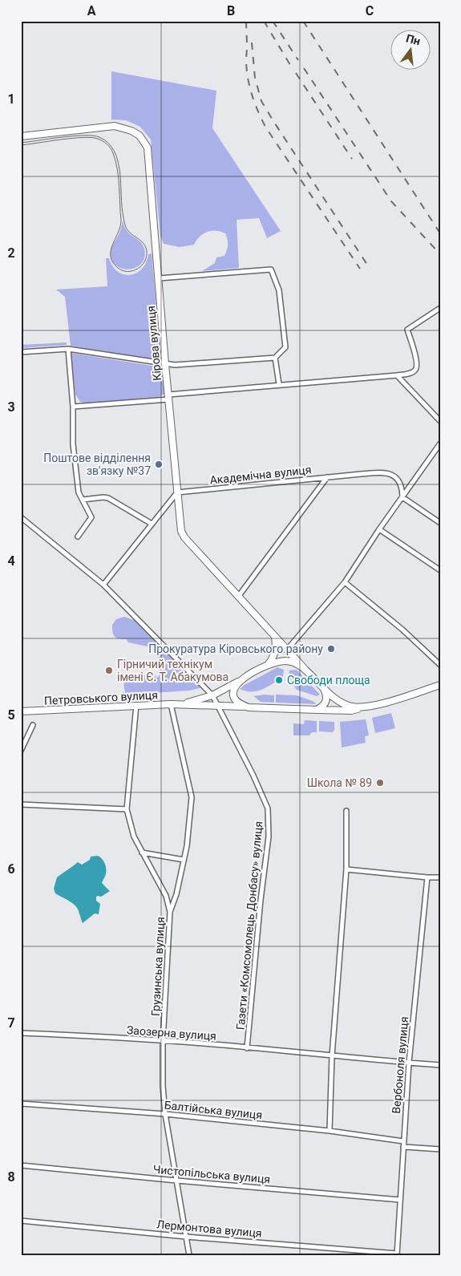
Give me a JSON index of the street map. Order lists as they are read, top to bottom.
{
  "streets": {
    "main road": ["Кірова вулиця", "Петровського вулиця"],
    "street": [
      "Академічна вулиця",
      "Газети «Комсомолець Донбасу» вулиця",
      "Грузинська вулиця",
      "Заозерна вулиця",
      "Вербоноля вулиця",
      "Балтійська вулиця",
      "Чистопільська вулиця",
      "Лермонтова вулиця"
    ]
  },
  "crossings": [
    ["Кірова вулиця", "Академічна вулиця"],
    ["Кірова вулиця", "Петровського вулиця"],
    ["Кірова вулиця", "Газети «Комсомолець Донбасу» вулиця"],
    ["Петровського вулиця", "Грузинська вулиця"],
    ["Газети «Комсомолець Донбасу» вулиця", "Заозерна вулиця"],
    ["Грузинська вулиця", "Заозерна вулиця"],
    ["Грузинська вулиця", "Балтійська вулиця"],
    ["Грузинська вулиця", "Чистопільська вулиця"],
    ["Грузинська вулиця", "Лермонтова вулиця"],
    ["Заозерна вулиця", "Вербоноля вулиця"],
    ["Вербоноля вулиця", "Балтійська вулиця"],
    ["Вербоноля вулиця", "Чистопільська вулиця"],
    ["Вербоноля вулиця", "Лермонтова вулиця"]
  ],
  "places": [
    "Поштове відділення зв'язку №37",
    "Прокуратура Кіровського району",
    "Гірничий технікум імені Є. Т. Абакумова",
    "Свободи площа",
    "Школа № 89"
  ],
  "north": "top",
  "grid": {
    "columns": ["A", "B", "C"],
    "rows": [
      "1",
      "2",
      "3",
      "4",
      "5",
      "6",
      "7",
      "8"
    ]
  }
}
